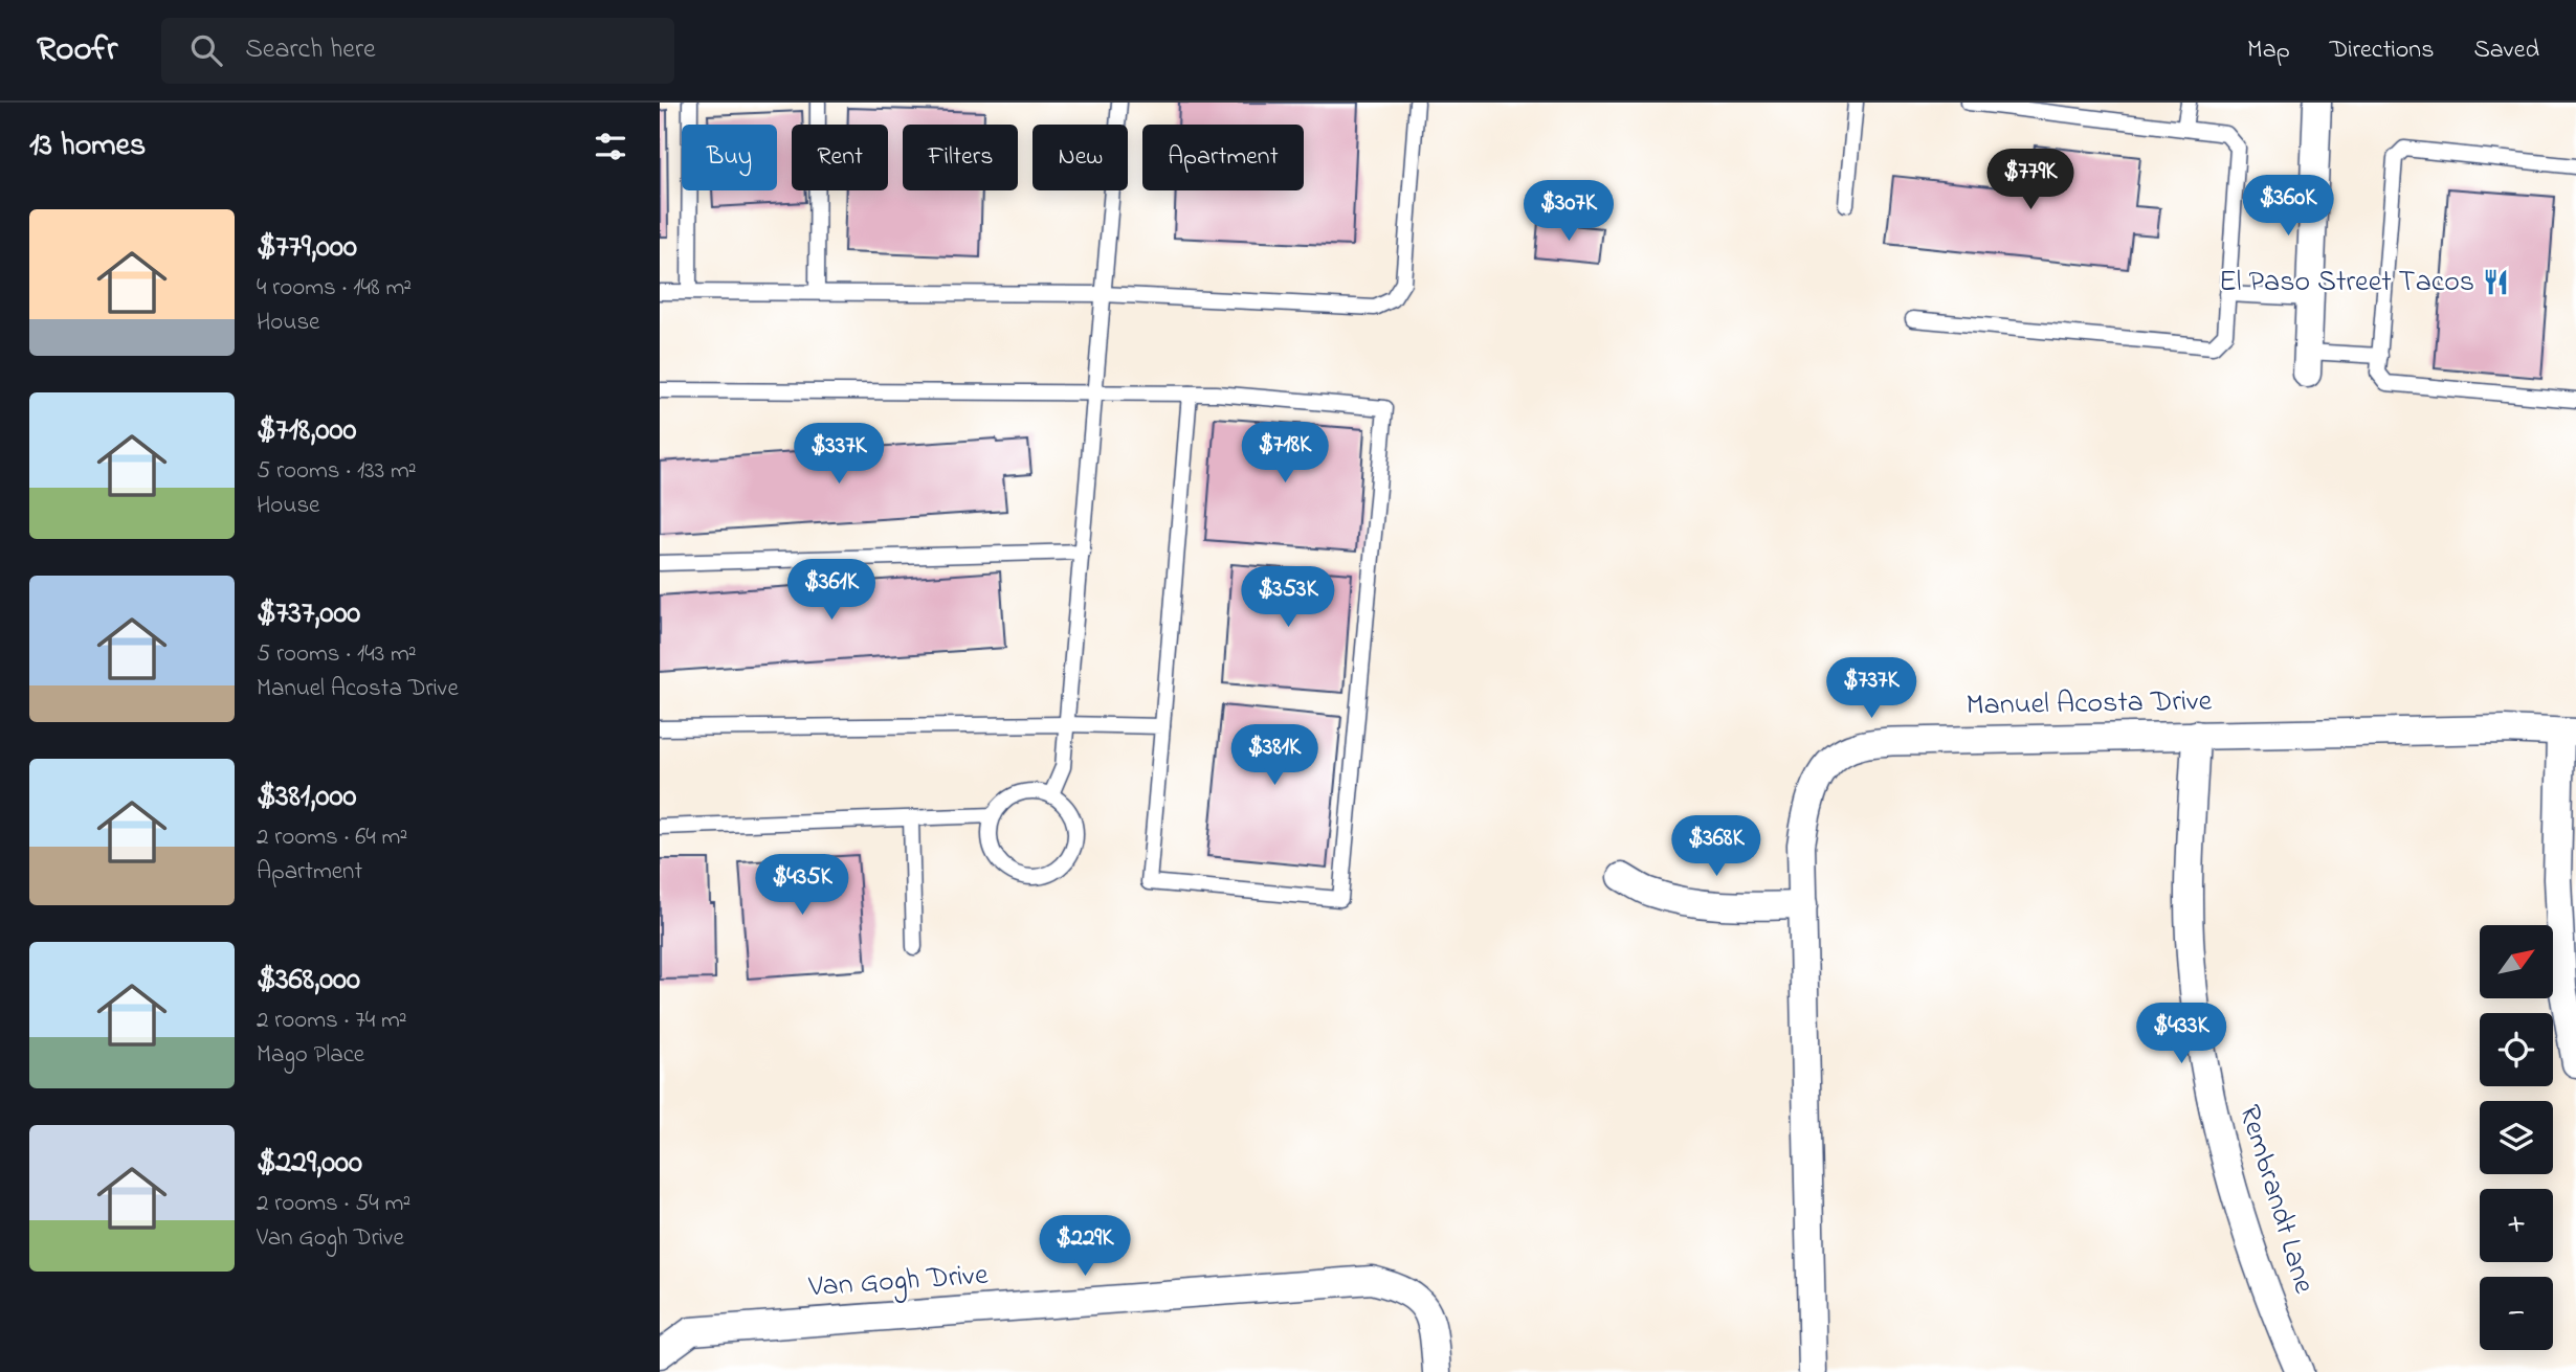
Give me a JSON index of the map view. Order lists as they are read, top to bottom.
{
  "streets": {
    "street": ["Manuel Acosta Drive", "Rembrandt Lane", "Van Gogh Drive"]
  },
  "crossings": [
    ["Manuel Acosta Drive", "Rembrandt Lane"]
  ],
  "places": {
    "restaurant": ["El Paso Street Tacos"]
  },
  "north": "top right",
  "page": {
    "header": "Roofr",
    "search": "Search here",
    "nav": ["Map", "Directions", "Saved"],
    "heading": "13 homes",
    "chip": [
      "Buy",
      "Rent",
      "Filters",
      "New",
      "Apartment"
    ],
    "price": [
      "$779K",
      "$360K",
      "$307K",
      "$718K",
      "$337K",
      "$361K",
      "$353K",
      "$737K",
      "$381K",
      "$368K",
      "$435K",
      "$433K",
      "$229K"
    ],
    "list": [
      {
        "name": "$779,000",
        "note": "4 rooms · 148 m² · House"
      },
      {
        "name": "$718,000",
        "note": "5 rooms · 133 m² · House"
      },
      {
        "name": "$737,000",
        "note": "5 rooms · 143 m² · Manuel Acosta Drive"
      },
      {
        "name": "$381,000",
        "note": "2 rooms · 64 m² · Apartment"
      },
      {
        "name": "$368,000",
        "note": "2 rooms · 74 m² · Mago Place"
      },
      {
        "name": "$229,000",
        "note": "2 rooms · 54 m² · Van Gogh Drive"
      }
    ],
    "map_buttons": ["+", "−"]
  }
}
